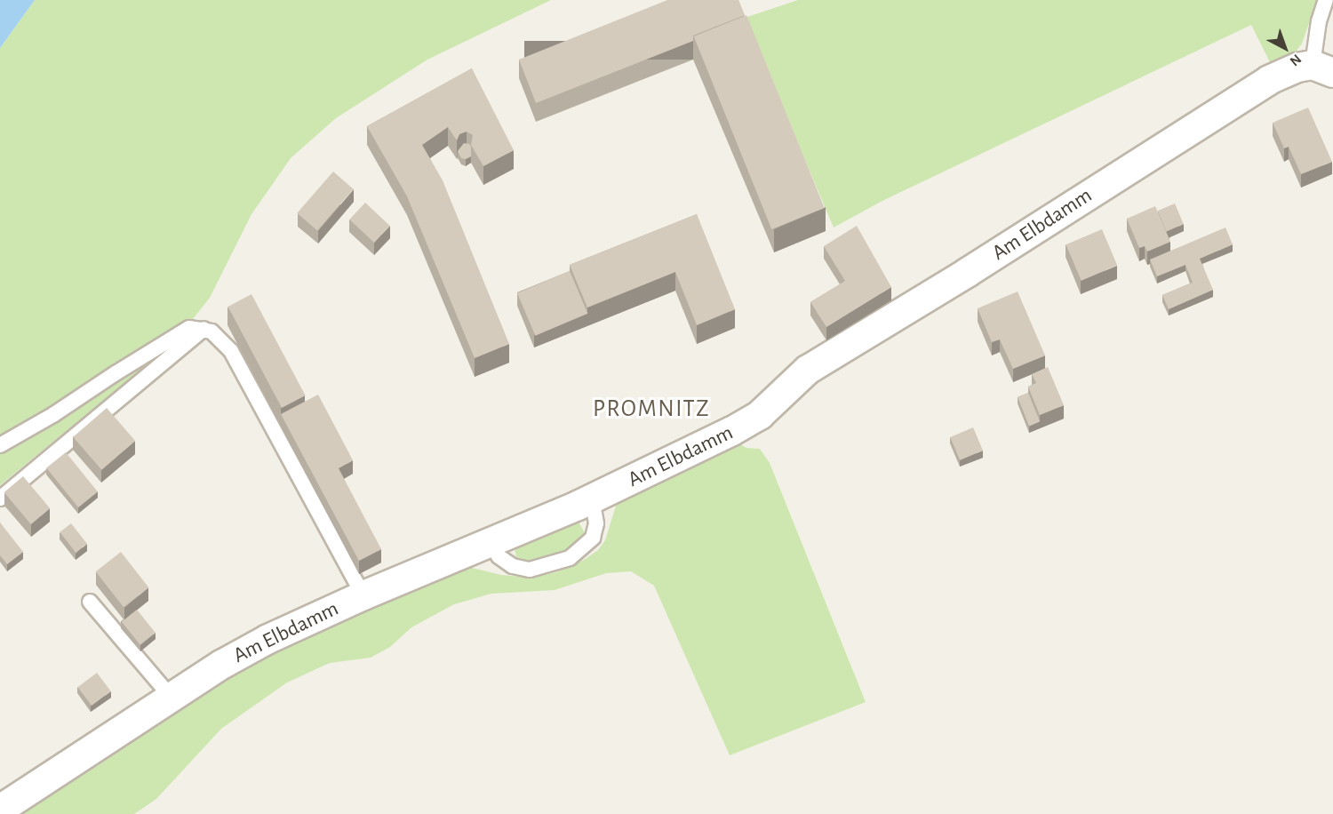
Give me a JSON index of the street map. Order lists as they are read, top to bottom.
{
  "streets": {
    "street": ["Am Elbdamm"]
  },
  "districts": ["PROMNITZ"],
  "north": "bottom right"
}
